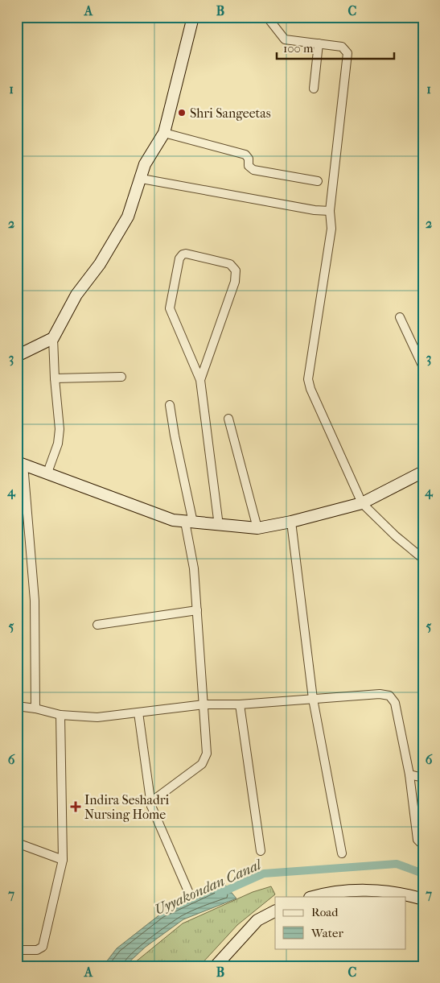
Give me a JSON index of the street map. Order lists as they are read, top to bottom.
{
  "water": ["Uyyakondan Canal"],
  "places": {
    "other": ["Shri Sangeetas"],
    "health": ["Indira Seshadri Nursing Home"]
  },
  "legend": ["Road", "Water"],
  "scale_bar": "100 m",
  "grid": {
    "columns": ["A", "B", "C"],
    "rows": [
      "1",
      "2",
      "3",
      "4",
      "5",
      "6",
      "7"
    ]
  }
}
